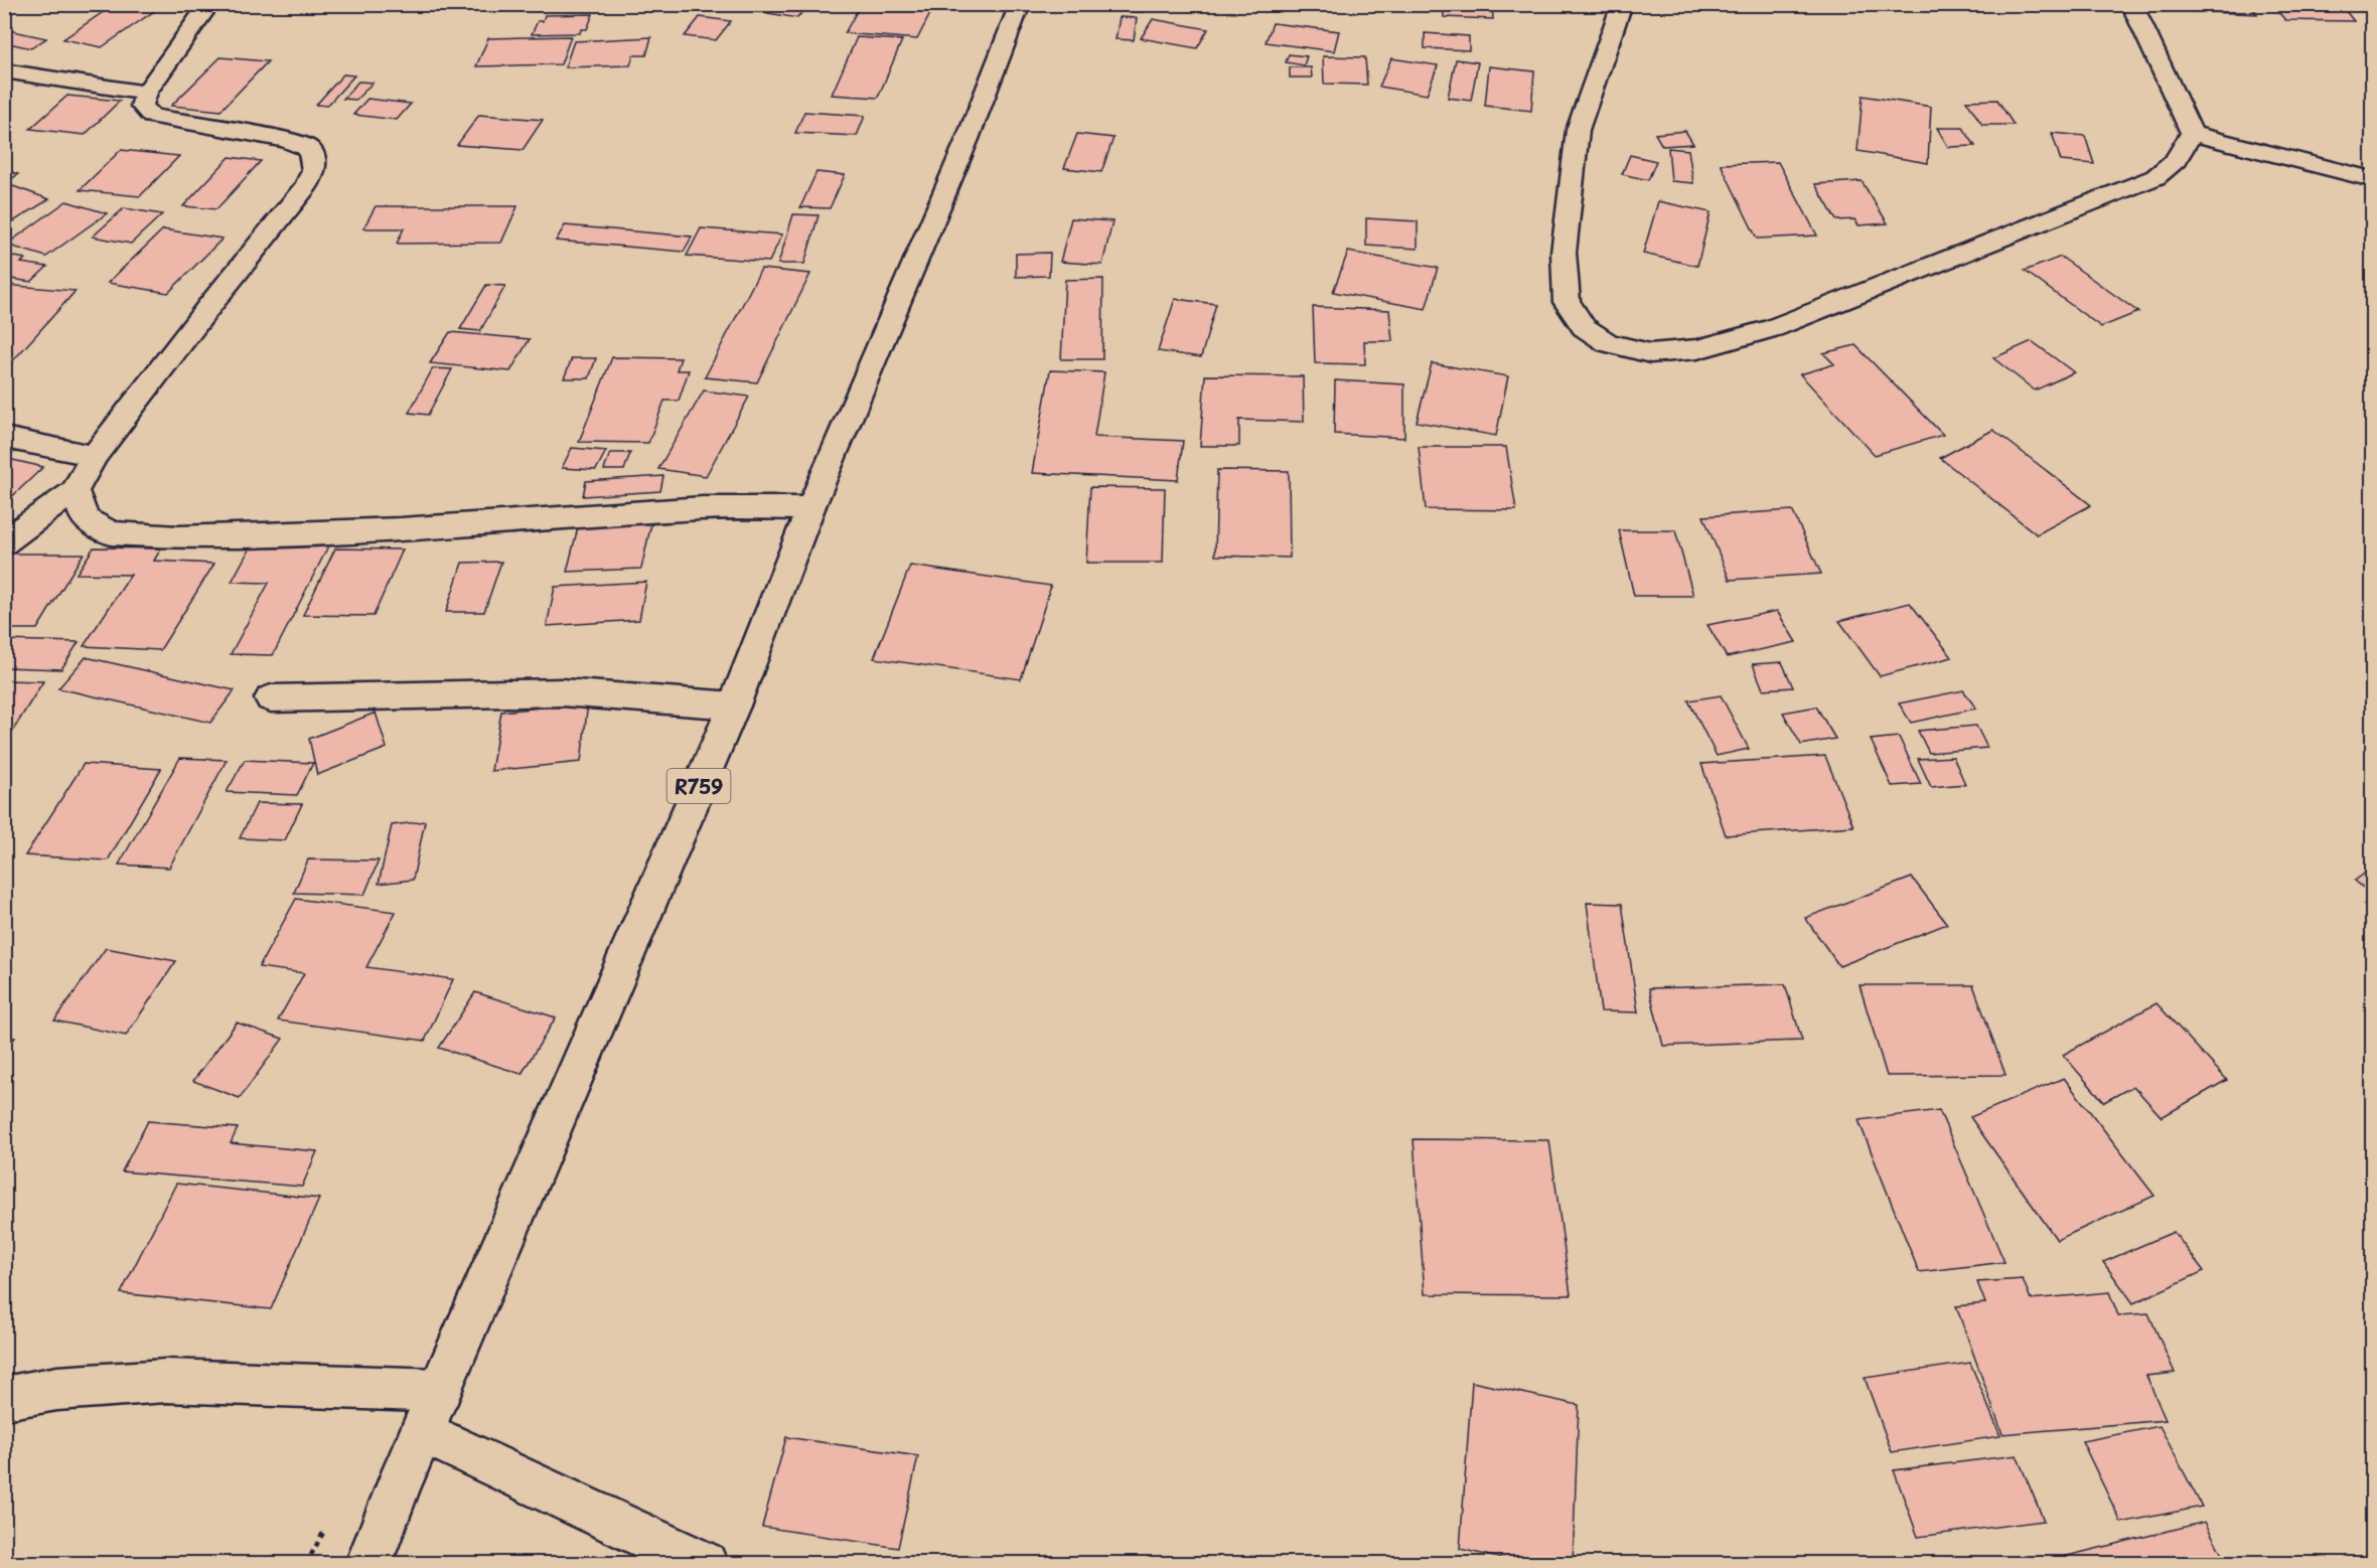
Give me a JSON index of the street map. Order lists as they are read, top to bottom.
{
  "streets": {
    "street": ["R759"]
  }
}
